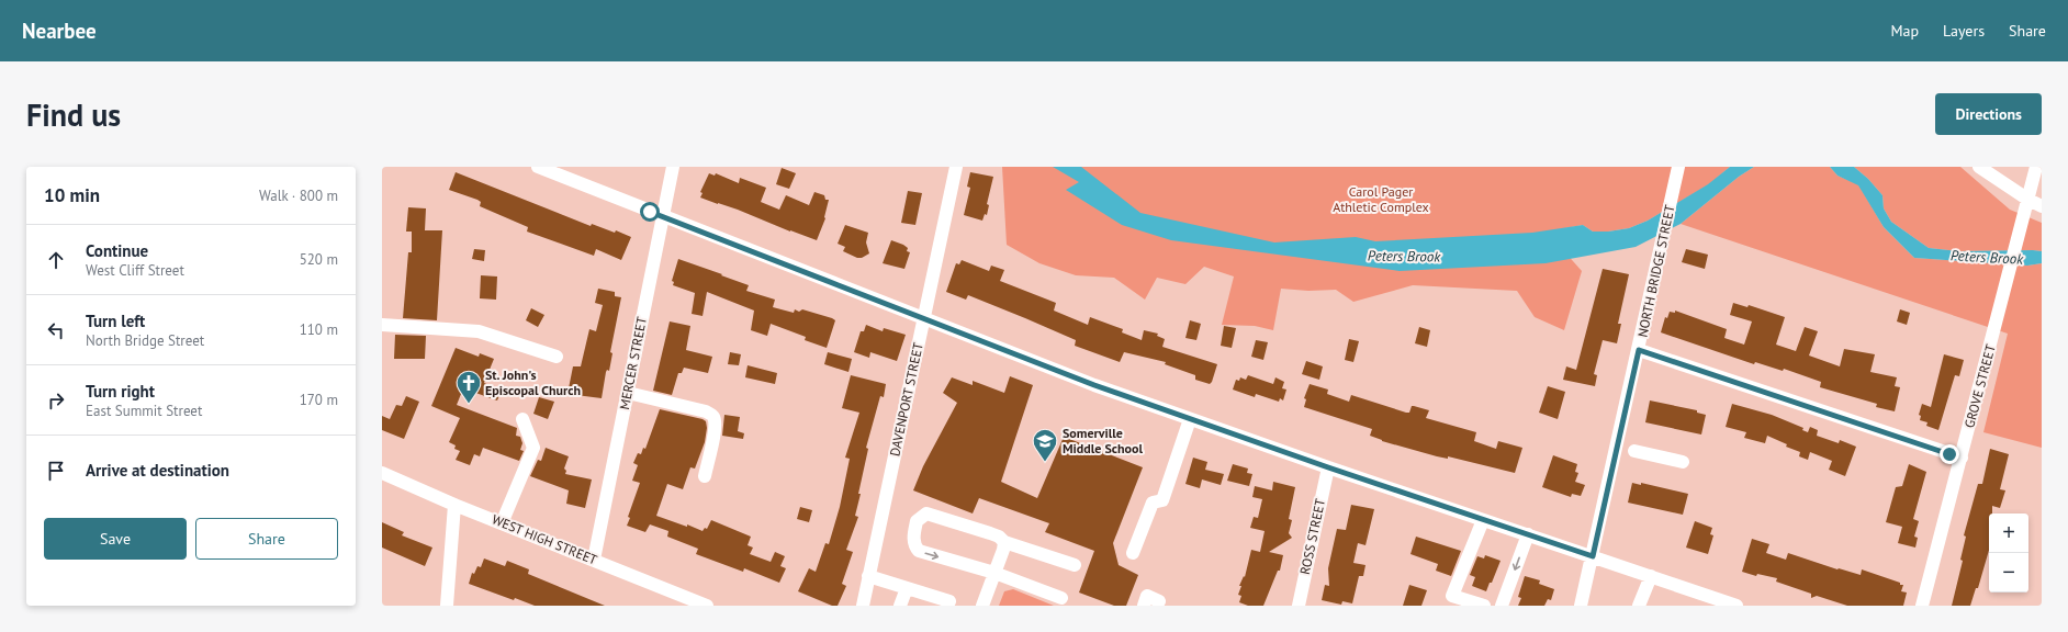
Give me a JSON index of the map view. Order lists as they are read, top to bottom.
{
  "streets": {
    "street": [
      "NORTH BRIDGE STREET",
      "MERCER STREET",
      "GROVE STREET",
      "DAVENPORT STREET",
      "ROSS STREET",
      "WEST HIGH STREET"
    ]
  },
  "crossings": [
    ["MERCER STREET", "WEST HIGH STREET"]
  ],
  "water": ["Peters Brook"],
  "parks": ["Carol Pager Athletic Complex"],
  "places": {
    "church": ["St. John's Episcopal Church"],
    "school or university": ["Somerville Middle School"]
  },
  "page": {
    "header": "Nearbee",
    "nav": ["Map", "Layers", "Share"],
    "buttons": [
      "Directions",
      ["Save", "Share"]
    ],
    "title": "Find us",
    "heading": ["10 min", "Walk · 800 m"],
    "list": [
      ["Continue", "West Cliff Street", "520 m"],
      ["Turn left", "North Bridge Street", "110 m"],
      ["Turn right", "East Summit Street", "170 m"],
      "Arrive at destination"
    ],
    "map_buttons": ["+", "−"]
  }
}
